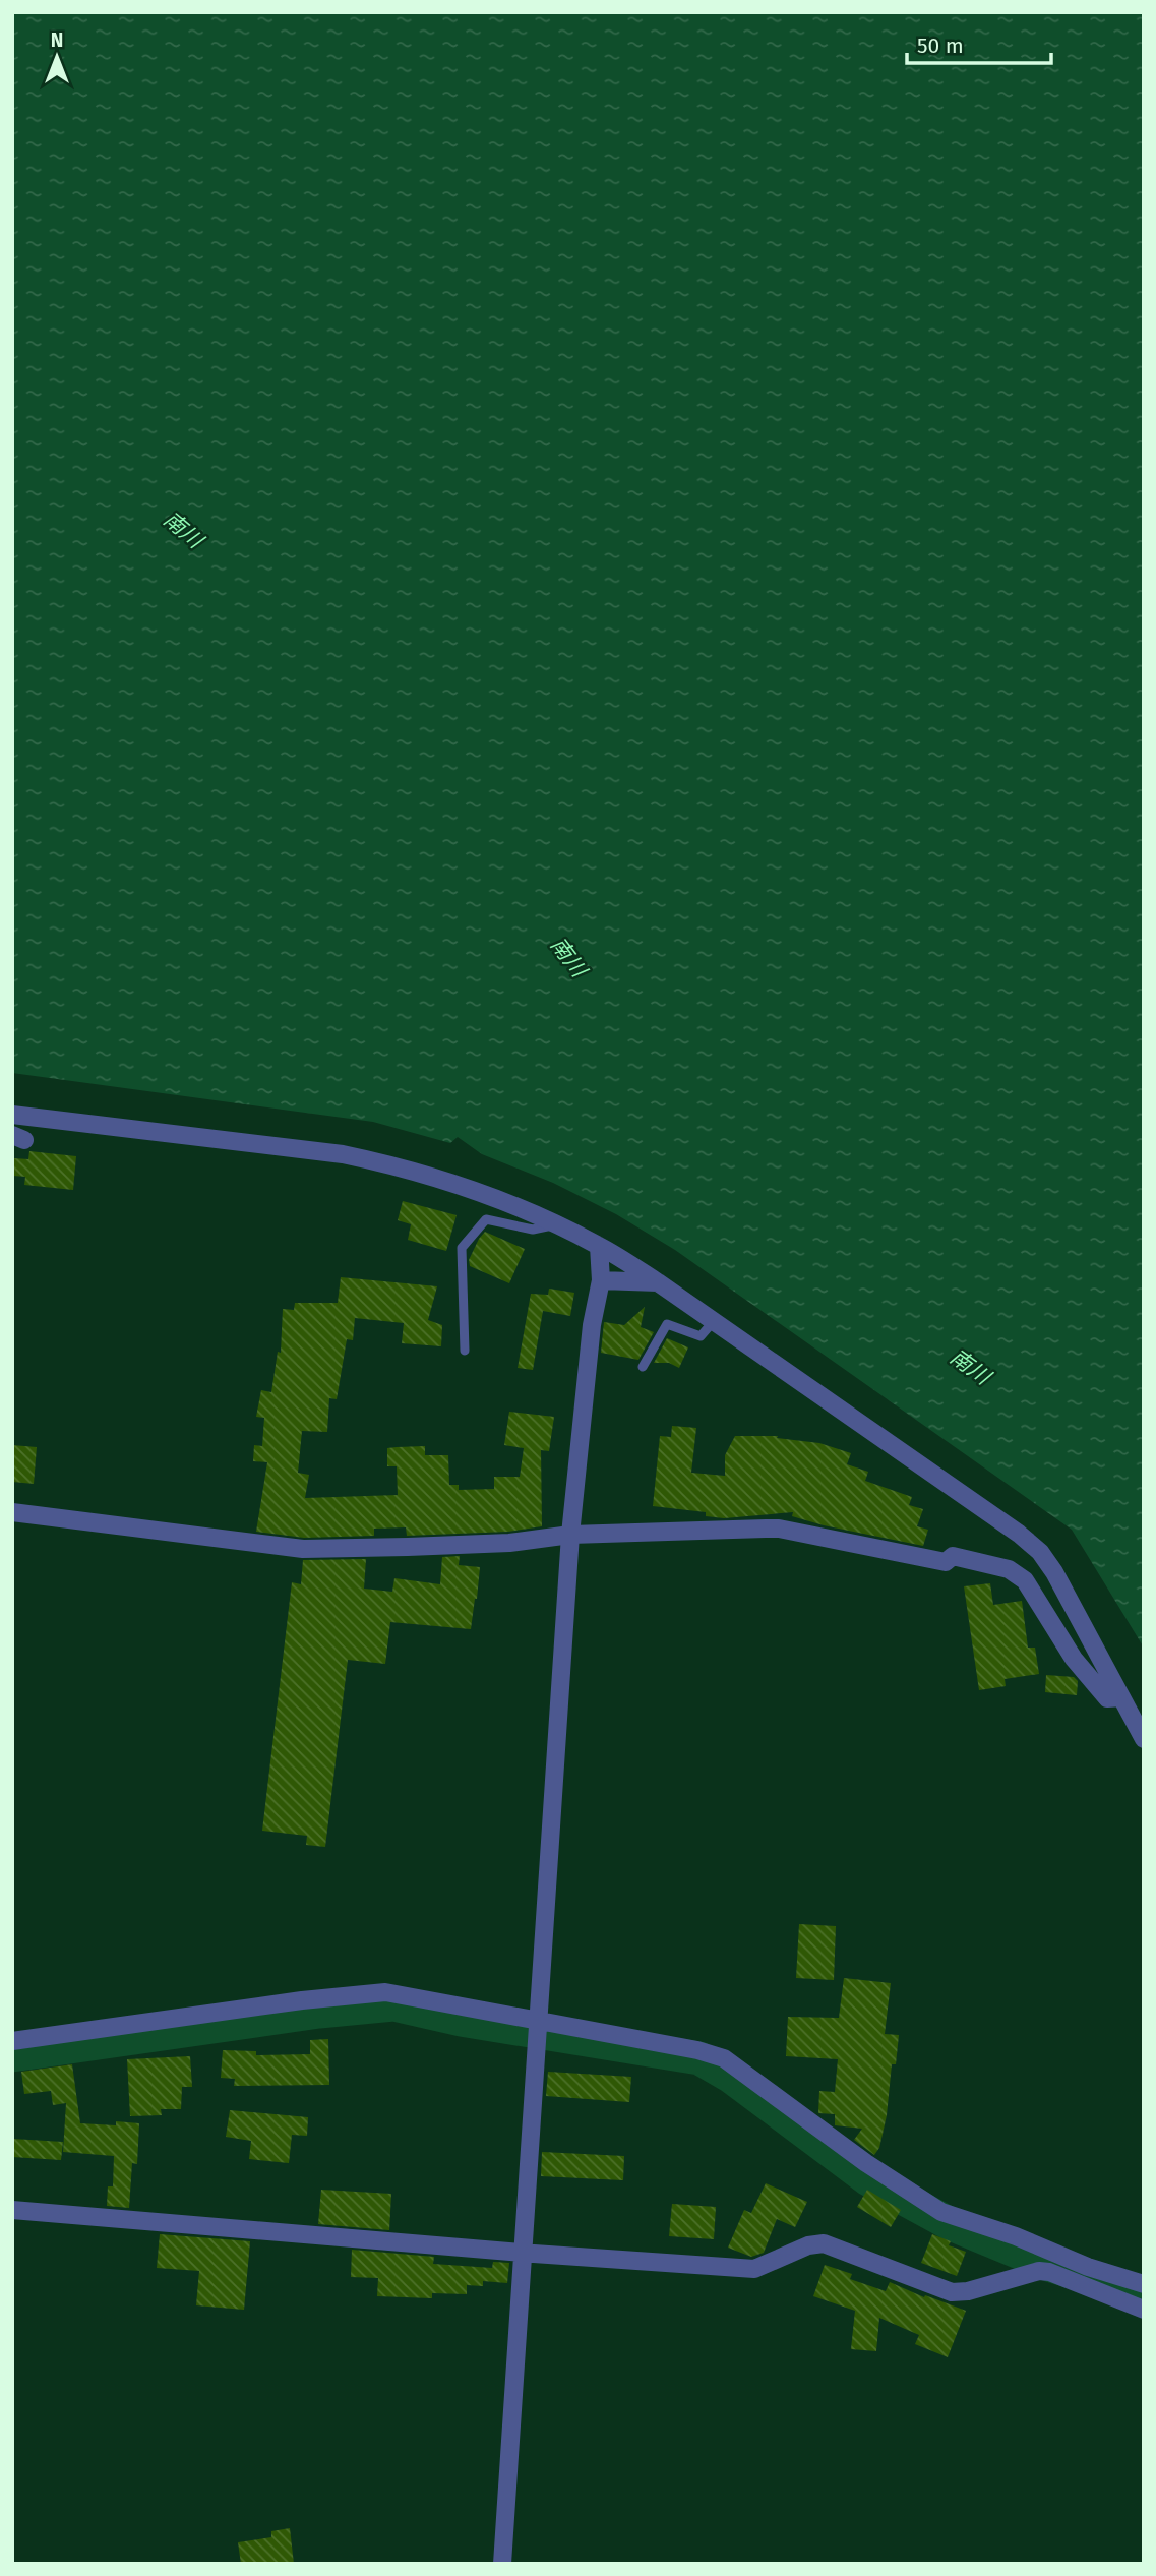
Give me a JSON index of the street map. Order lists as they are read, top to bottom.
{
  "water": ["南川"],
  "scale_bar": "50 m",
  "north": "top"
}
